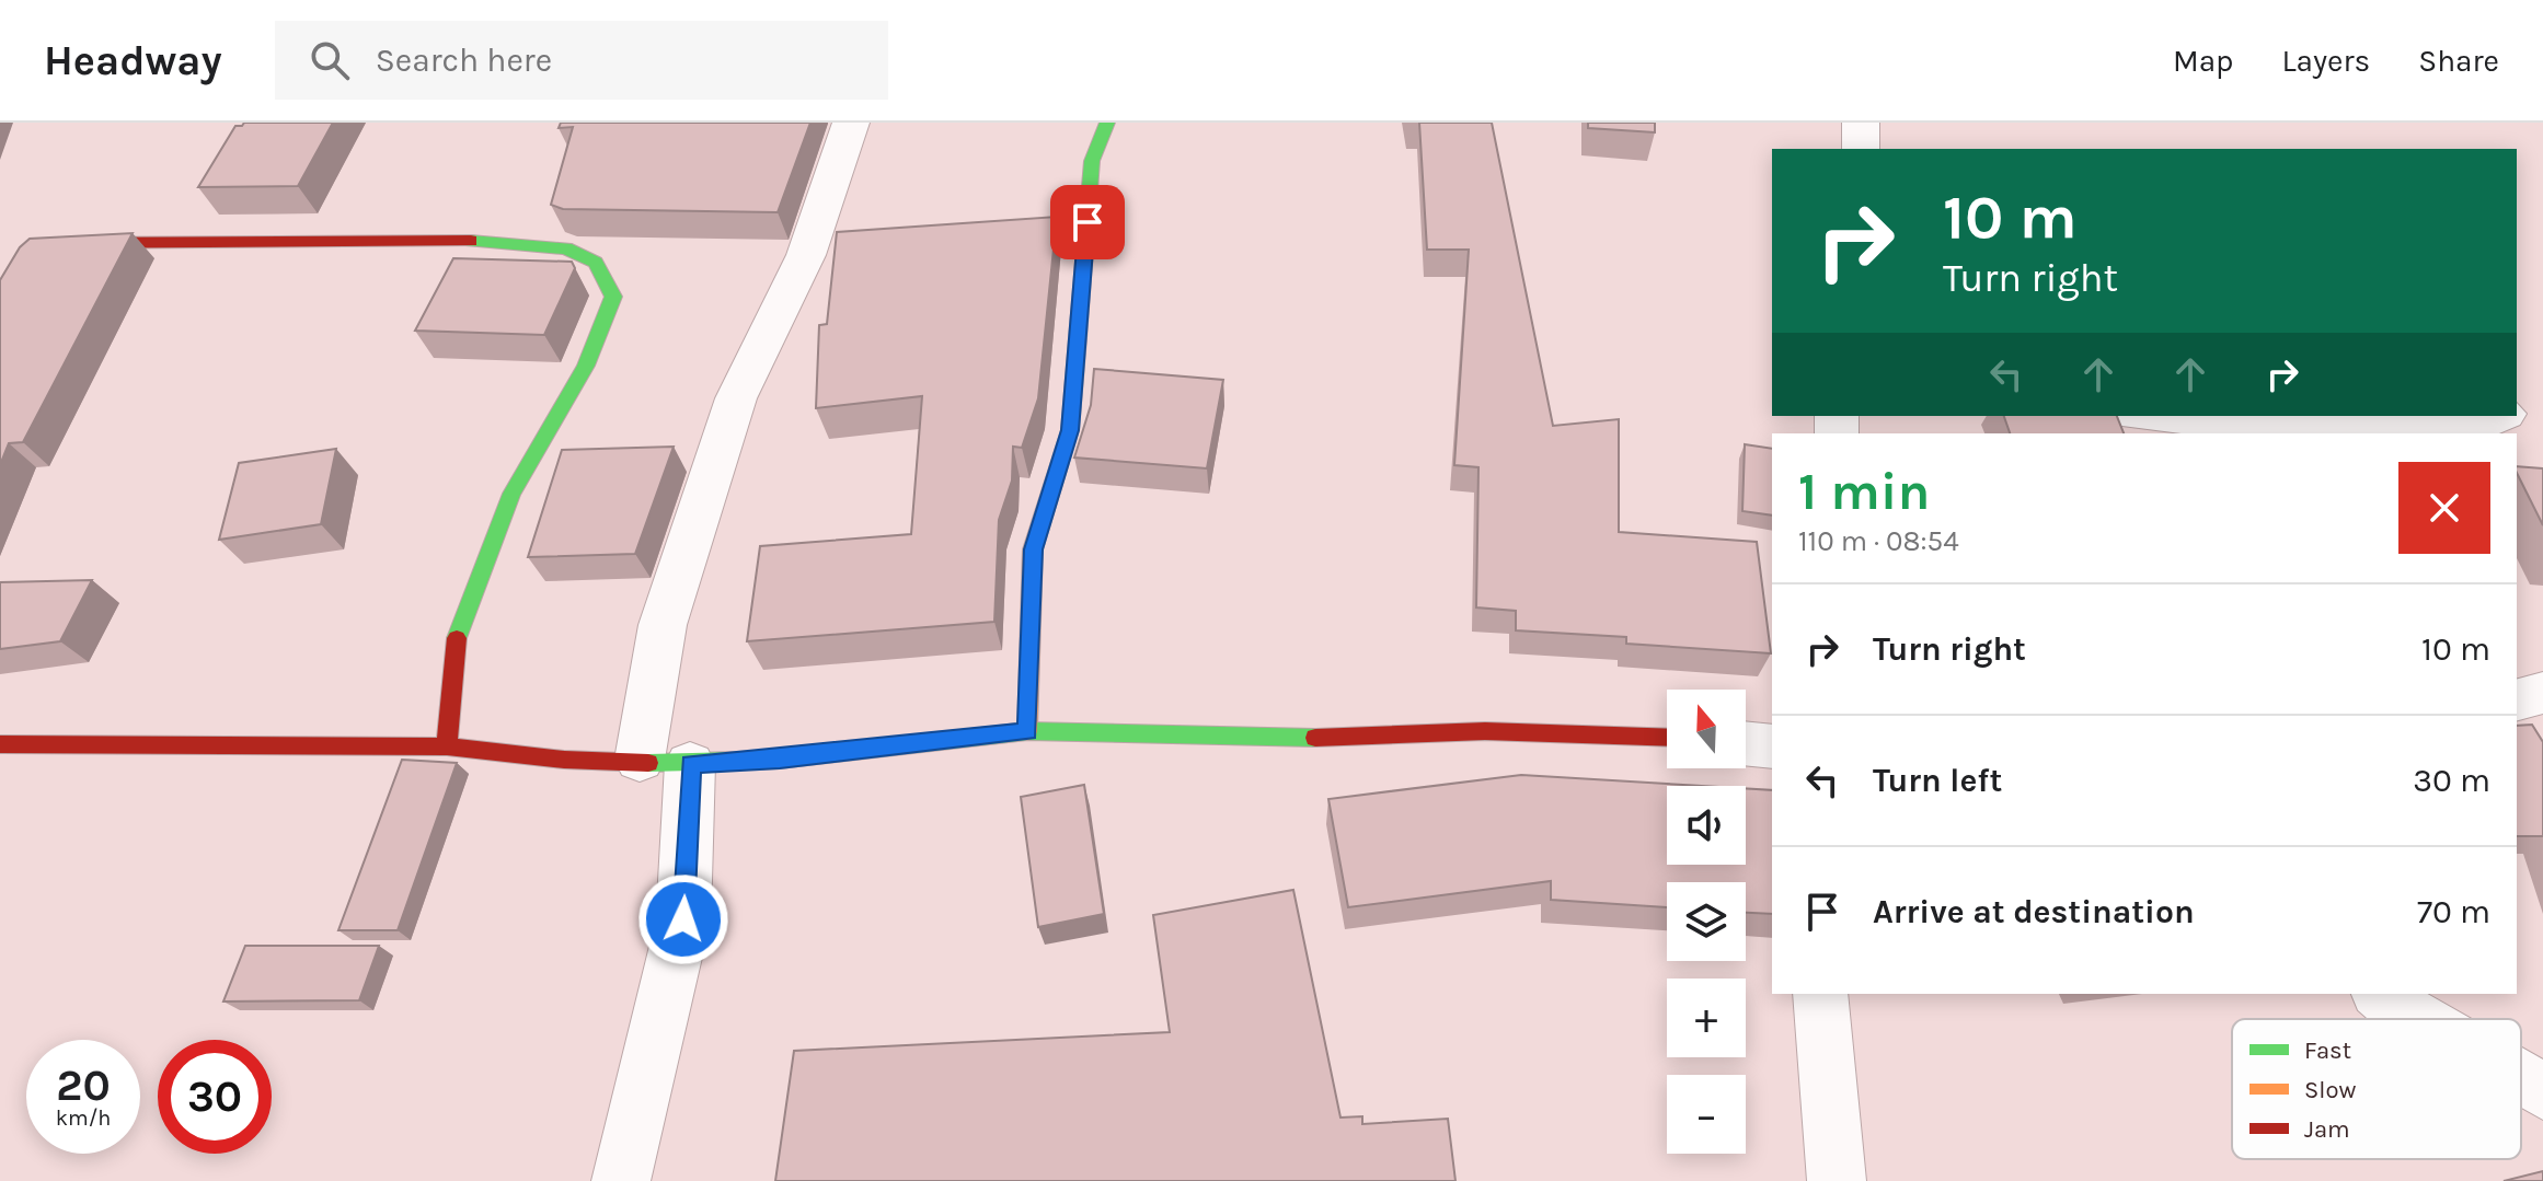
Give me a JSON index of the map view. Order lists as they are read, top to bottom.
{
  "legend": ["Fast", "Slow", "Jam"],
  "north": "top",
  "page": {
    "header": "Headway",
    "search": "Search here",
    "nav": ["Map", "Layers", "Share"],
    "turn": ["10 m", "Turn right"],
    "heading": ["1 min", "110 m · 08:54"],
    "list": [
      {
        "name": "Turn right",
        "value": "10 m"
      },
      {
        "name": "Turn left",
        "value": "30 m"
      },
      {
        "name": "Arrive at destination",
        "value": "70 m"
      }
    ],
    "map_buttons": ["+", "−"],
    "speed": "20 km/h",
    "limit": "30"
  }
}
